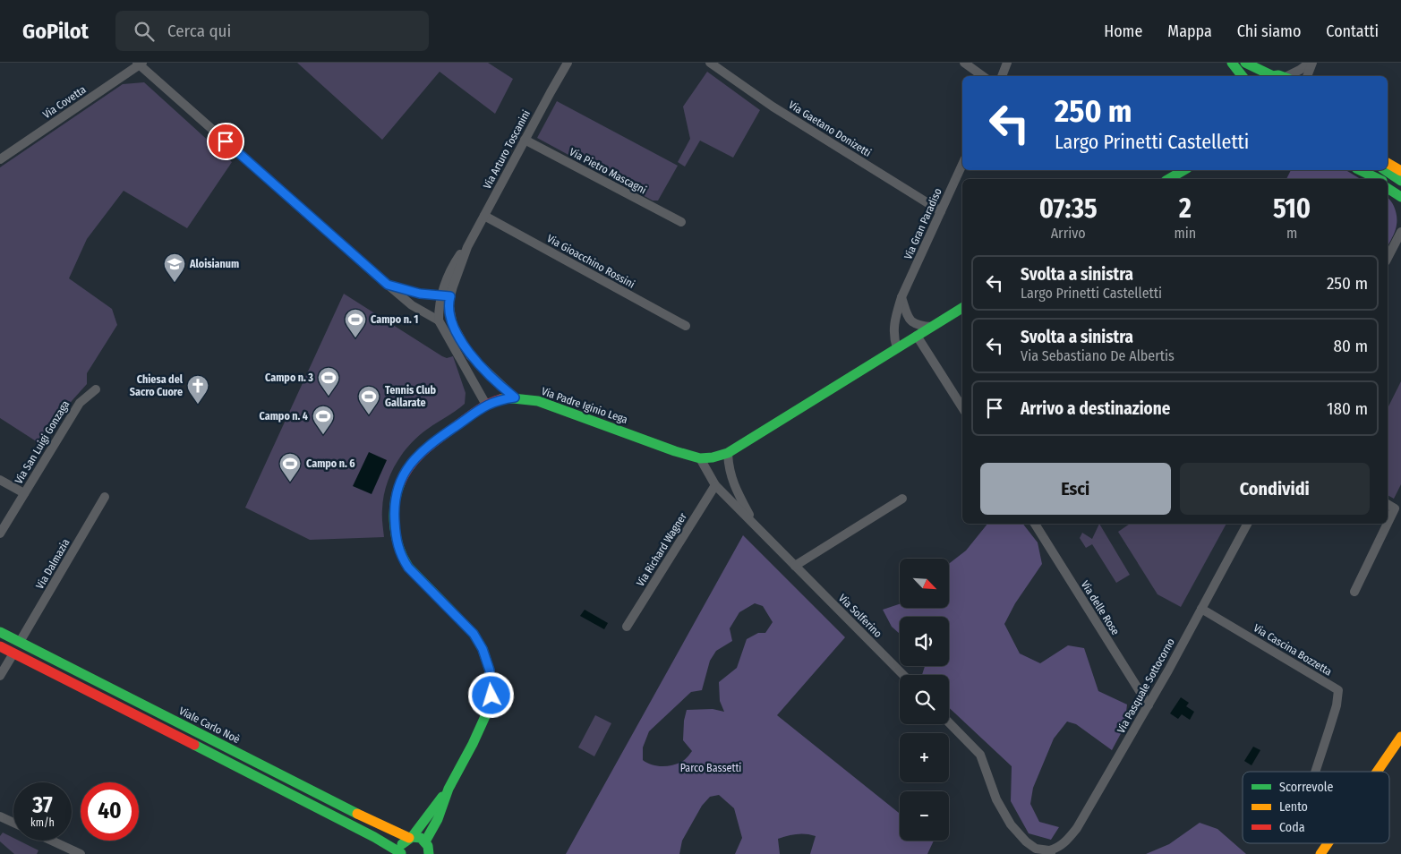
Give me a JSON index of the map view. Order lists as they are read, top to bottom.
{
  "streets": {
    "street": [
      "Via Covetta",
      "Via Gaetano Donizetti",
      "Via Arturo Toscanini",
      "Via Pietro Mascagni",
      "Via Gran Paradiso",
      "Via Gioacchino Rossini",
      "Via Padre Iginio Lega",
      "Via San Luigi Gonzaga",
      "Via Richard Wagner",
      "Via Dalmazia",
      "Via delle Rose",
      "Via Solferino",
      "Via Cascina Bozzetta",
      "Via Pasquale Sottocorno",
      "Viale Carlo Noè"
    ]
  },
  "crossings": [
    ["Via Gaetano Donizetti", "Via Gran Paradiso"],
    ["Via Arturo Toscanini", "Via Pietro Mascagni"],
    ["Via Arturo Toscanini", "Via Gioacchino Rossini"],
    ["Via Gran Paradiso", "Via Padre Iginio Lega"],
    ["Via Padre Iginio Lega", "Via Solferino"],
    ["Via Padre Iginio Lega", "Viale Carlo Noè"],
    ["Via Richard Wagner", "Via Solferino"],
    ["Via Dalmazia", "Viale Carlo Noè"],
    ["Via delle Rose", "Via Pasquale Sottocorno"],
    ["Via Cascina Bozzetta", "Via Pasquale Sottocorno"]
  ],
  "parks": ["Parco Bassetti"],
  "places": {
    "school or university": ["Aloisianum"],
    "sports": [
      "Campo n. 1",
      "Campo n. 3",
      "Tennis Club Gallarate",
      "Campo n. 4",
      "Campo n. 6"
    ],
    "church": ["Chiesa del Sacro Cuore"]
  },
  "legend": ["Scorrevole", "Lento", "Coda"],
  "north": "bottom right",
  "page": {
    "header": "GoPilot",
    "search": "Cerca qui",
    "nav": [
      "Home",
      "Mappa",
      "Chi siamo",
      "Contatti"
    ],
    "turn": ["250 m", "Largo Prinetti Castelletti"],
    "eta": [
      "07:35",
      "Arrivo",
      "2",
      "min",
      "510",
      "m"
    ],
    "list": [
      {
        "name": "Svolta a sinistra",
        "note": "Largo Prinetti Castelletti",
        "value": "250 m"
      },
      {
        "name": "Svolta a sinistra",
        "note": "Via Sebastiano De Albertis",
        "value": "80 m"
      },
      {
        "name": "Arrivo a destinazione",
        "value": "180 m"
      }
    ],
    "buttons": ["Esci", "Condividi"],
    "map_buttons": ["+", "−"],
    "speed": "37 km/h",
    "limit": "40"
  }
}
